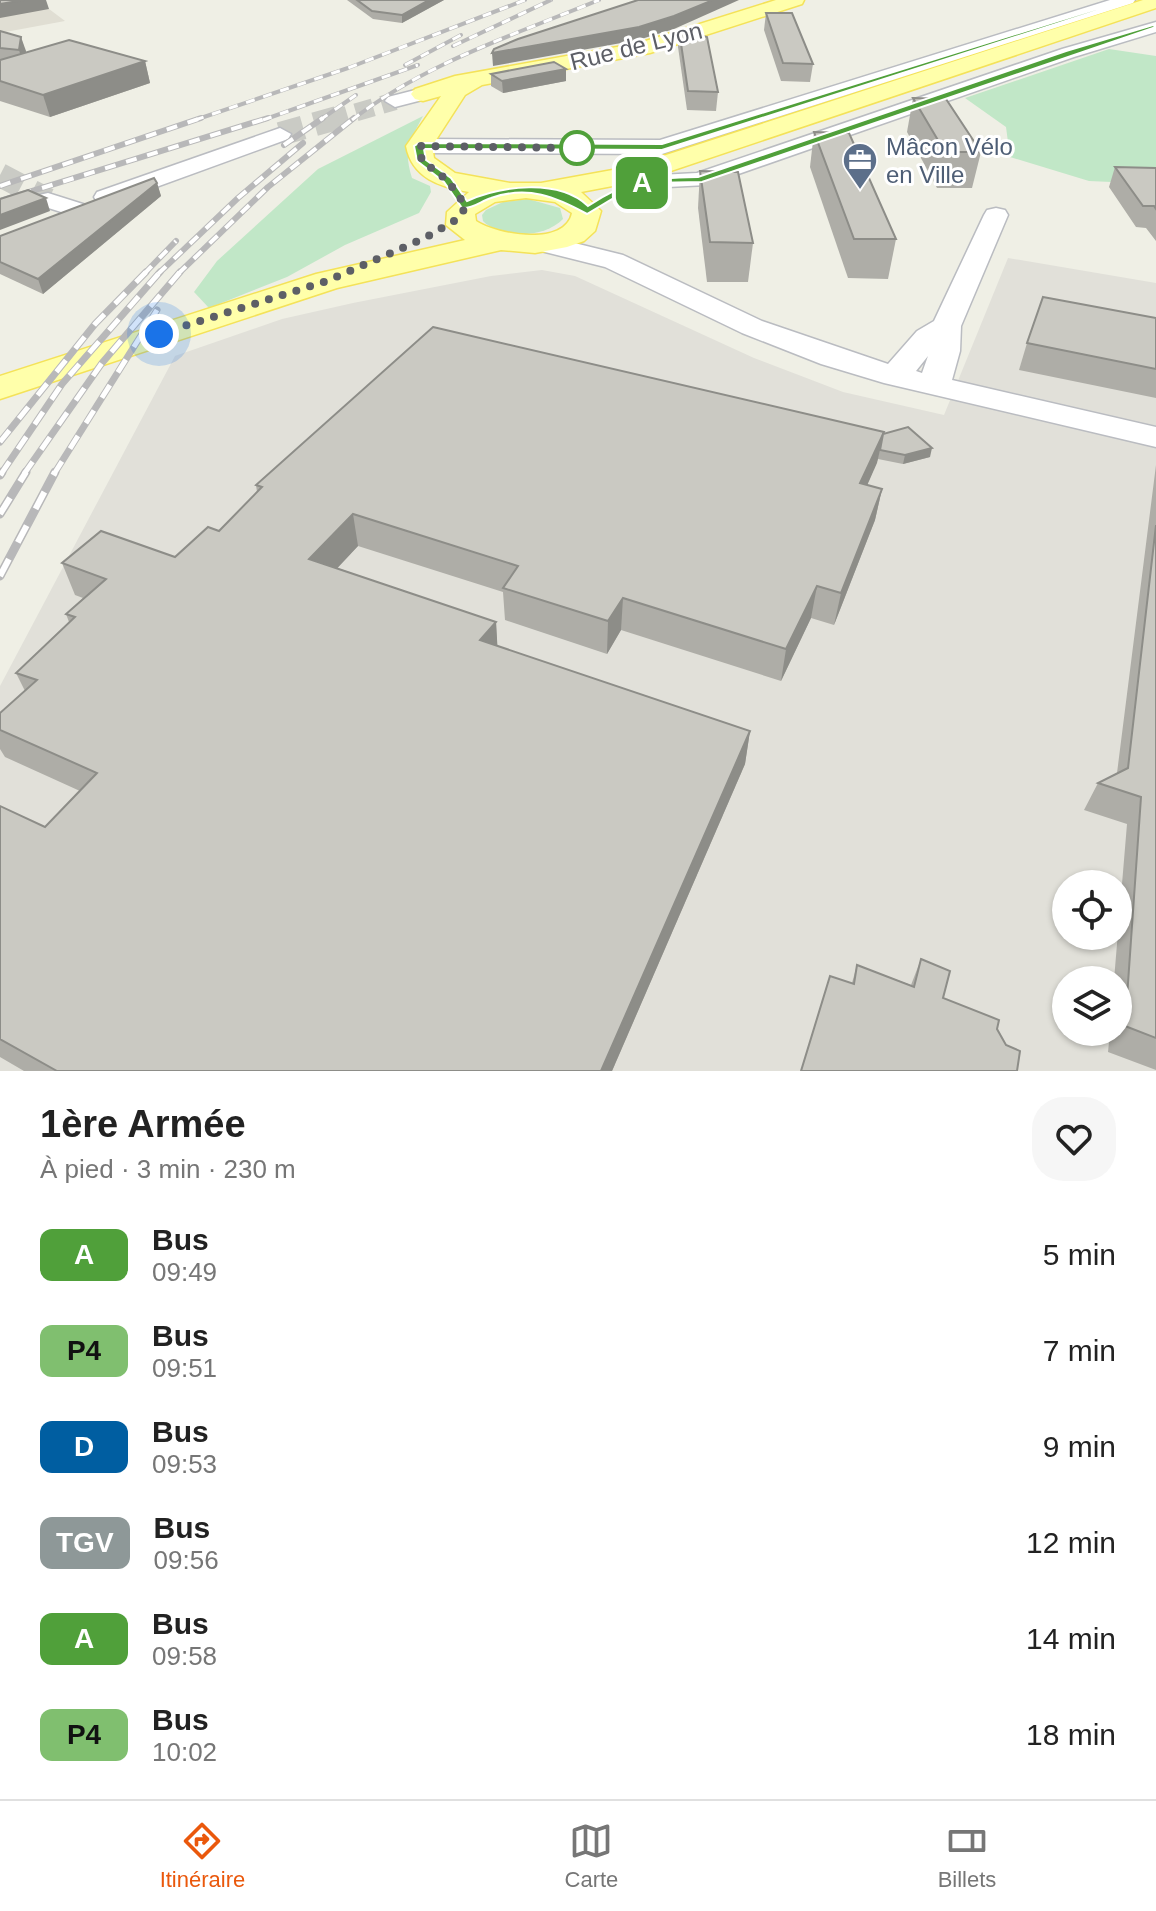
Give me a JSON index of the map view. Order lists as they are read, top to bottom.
{
  "streets": {
    "main road": ["Rue de Lyon"]
  },
  "places": {
    "office": ["Mâcon Vélo en Ville"]
  },
  "lines": ["bus line A"],
  "page": {
    "on_map": "A",
    "heading": ["1ère Armée", "À pied · 3 min · 230 m"],
    "list": [
      {
        "mark": "A",
        "name": "Bus",
        "note": "09:49",
        "value": "5 min"
      },
      {
        "mark": "P4",
        "name": "Bus",
        "note": "09:51",
        "value": "7 min"
      },
      {
        "mark": "D",
        "name": "Bus",
        "note": "09:53",
        "value": "9 min"
      },
      {
        "mark": "TGV",
        "name": "Bus",
        "note": "09:56",
        "value": "12 min"
      },
      {
        "mark": "A",
        "name": "Bus",
        "note": "09:58",
        "value": "14 min"
      },
      {
        "mark": "P4",
        "name": "Bus",
        "note": "10:02",
        "value": "18 min"
      }
    ],
    "tabs": ["Itinéraire", "Carte", "Billets"]
  }
}
